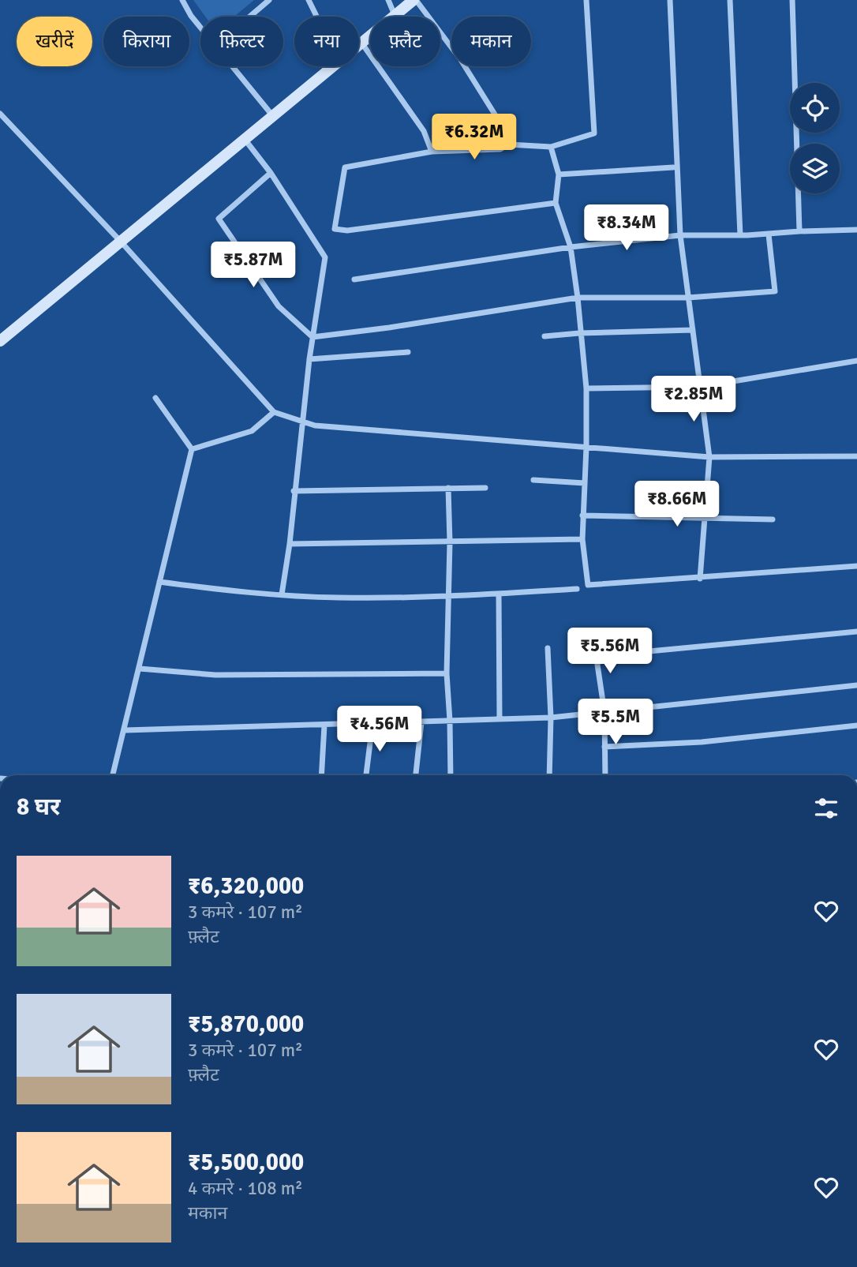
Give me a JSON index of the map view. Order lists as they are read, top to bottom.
{
  "page": {
    "chip": [
      "खरीदें",
      "किराया",
      "फ़िल्टर",
      "नया",
      "फ़्लैट",
      "मकान"
    ],
    "price": [
      "₹6.32M",
      "₹8.34M",
      "₹5.87M",
      "₹2.85M",
      "₹8.66M",
      "₹5.56M",
      "₹5.5M",
      "₹4.56M"
    ],
    "heading": "8 घर",
    "list": [
      {
        "name": "₹6,320,000",
        "note": "3 कमरे · 107 m² · फ़्लैट"
      },
      {
        "name": "₹5,870,000",
        "note": "3 कमरे · 107 m² · फ़्लैट"
      },
      {
        "name": "₹5,500,000",
        "note": "4 कमरे · 108 m² · मकान"
      }
    ]
  }
}
